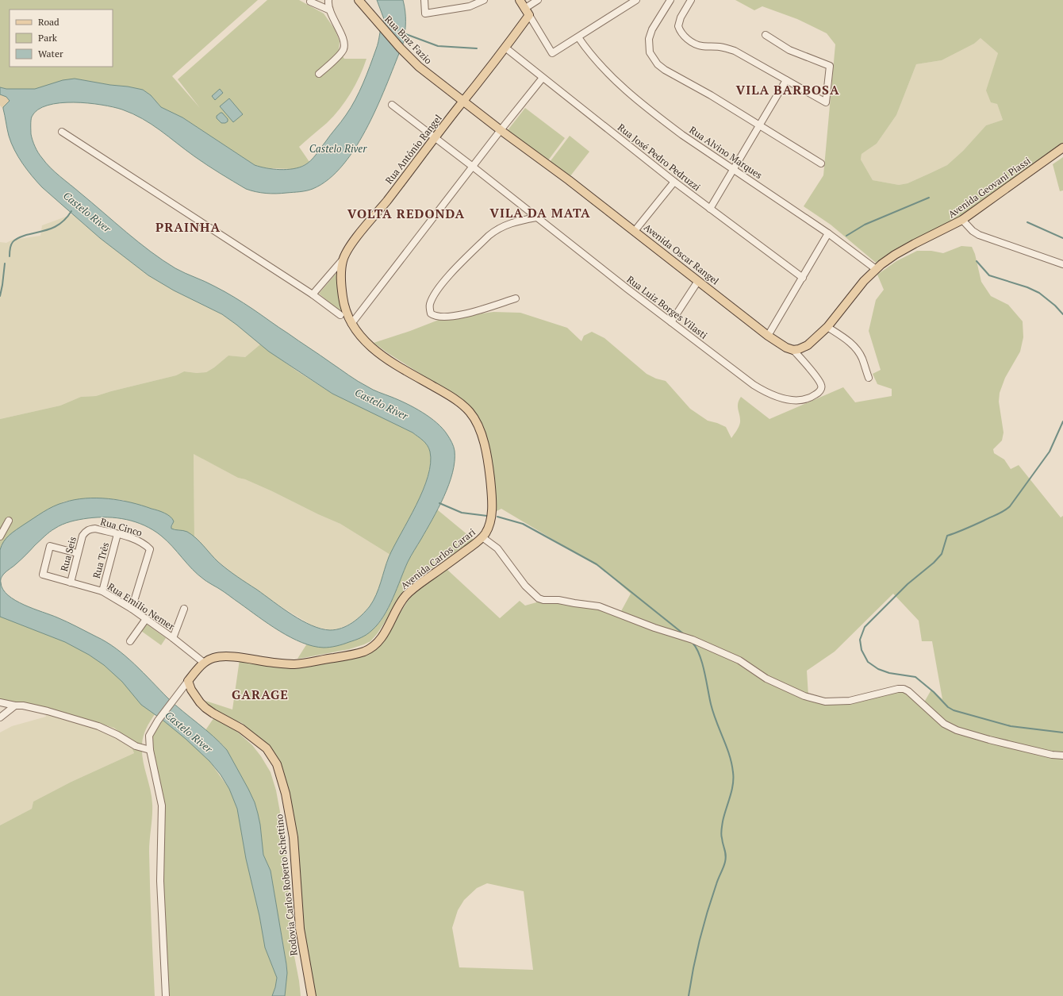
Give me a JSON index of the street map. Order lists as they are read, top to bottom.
{
  "streets": {
    "main road": [
      "Rua Braz Fazio",
      "Rua Antônio Rangel",
      "Avenida Geovani Piassi",
      "Avenida Oscar Rangel",
      "Avenida Carlos Carari",
      "Rodovia Carlos Roberto Schettino"
    ],
    "street": [
      "Rua Alvino Marques",
      "Rua José Pedro Pedruzzi",
      "Rua Luiz Borges Vilasti",
      "Rua Cinco",
      "Rua Seis",
      "Rua Três",
      "Rua Emilio Nemer"
    ]
  },
  "crossings": [
    ["Rua Braz Fazio", "Rua Antônio Rangel"],
    ["Rua Braz Fazio", "Avenida Oscar Rangel"],
    ["Rua Antônio Rangel", "Rua José Pedro Pedruzzi"],
    ["Rua Antônio Rangel", "Avenida Oscar Rangel"],
    ["Rua Antônio Rangel", "Rua Luiz Borges Vilasti"],
    ["Rua Antônio Rangel", "Avenida Carlos Carari"],
    ["Rua Alvino Marques", "Avenida Geovani Piassi"],
    ["Avenida Oscar Rangel", "Rua Luiz Borges Vilasti"],
    ["Rua Cinco", "Rua Seis"],
    ["Rua Cinco", "Rua Três"],
    ["Rua Cinco", "Rua Emilio Nemer"],
    ["Rua Seis", "Rua Emilio Nemer"],
    ["Avenida Carlos Carari", "Rua Emilio Nemer"],
    ["Avenida Carlos Carari", "Rodovia Carlos Roberto Schettino"],
    ["Rua Três", "Rua Emilio Nemer"]
  ],
  "districts": [
    "VILA BARBOSA",
    "VILA DA MATA",
    "VOLTA REDONDA",
    "PRAINHA",
    "GARAGE"
  ],
  "water": ["Castelo River"],
  "legend": ["Road", "Park", "Water"]
}
